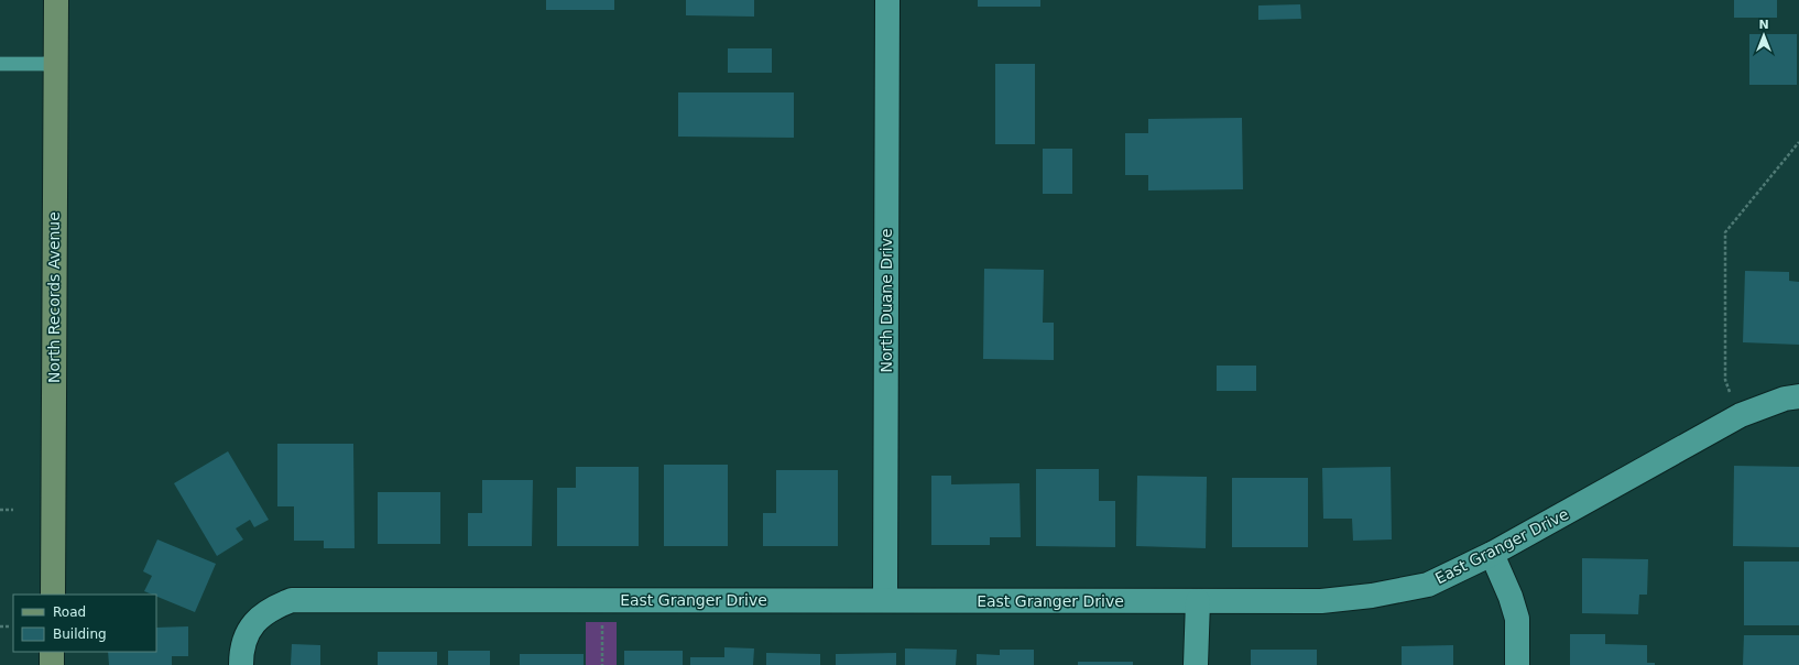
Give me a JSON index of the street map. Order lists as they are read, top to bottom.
{
  "streets": {
    "street": ["North Records Avenue", "North Duane Drive", "East Granger Drive"]
  },
  "crossings": [
    ["North Duane Drive", "East Granger Drive"]
  ],
  "legend": ["Road", "Building"],
  "north": "top"
}
